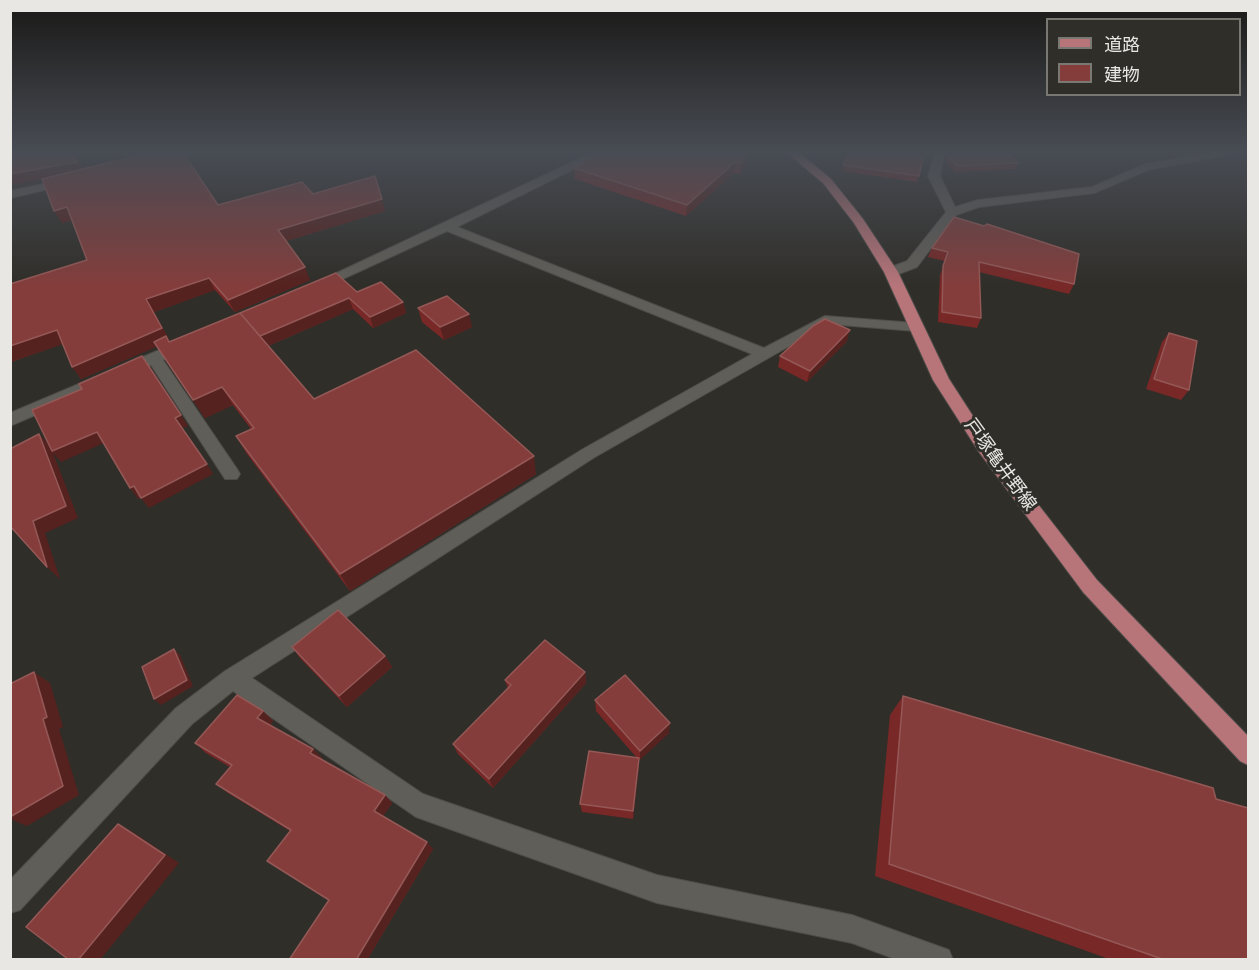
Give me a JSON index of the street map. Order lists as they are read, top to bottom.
{
  "streets": {
    "main road": ["戸塚亀井野線"]
  },
  "legend": ["道路", "建物"]
}
